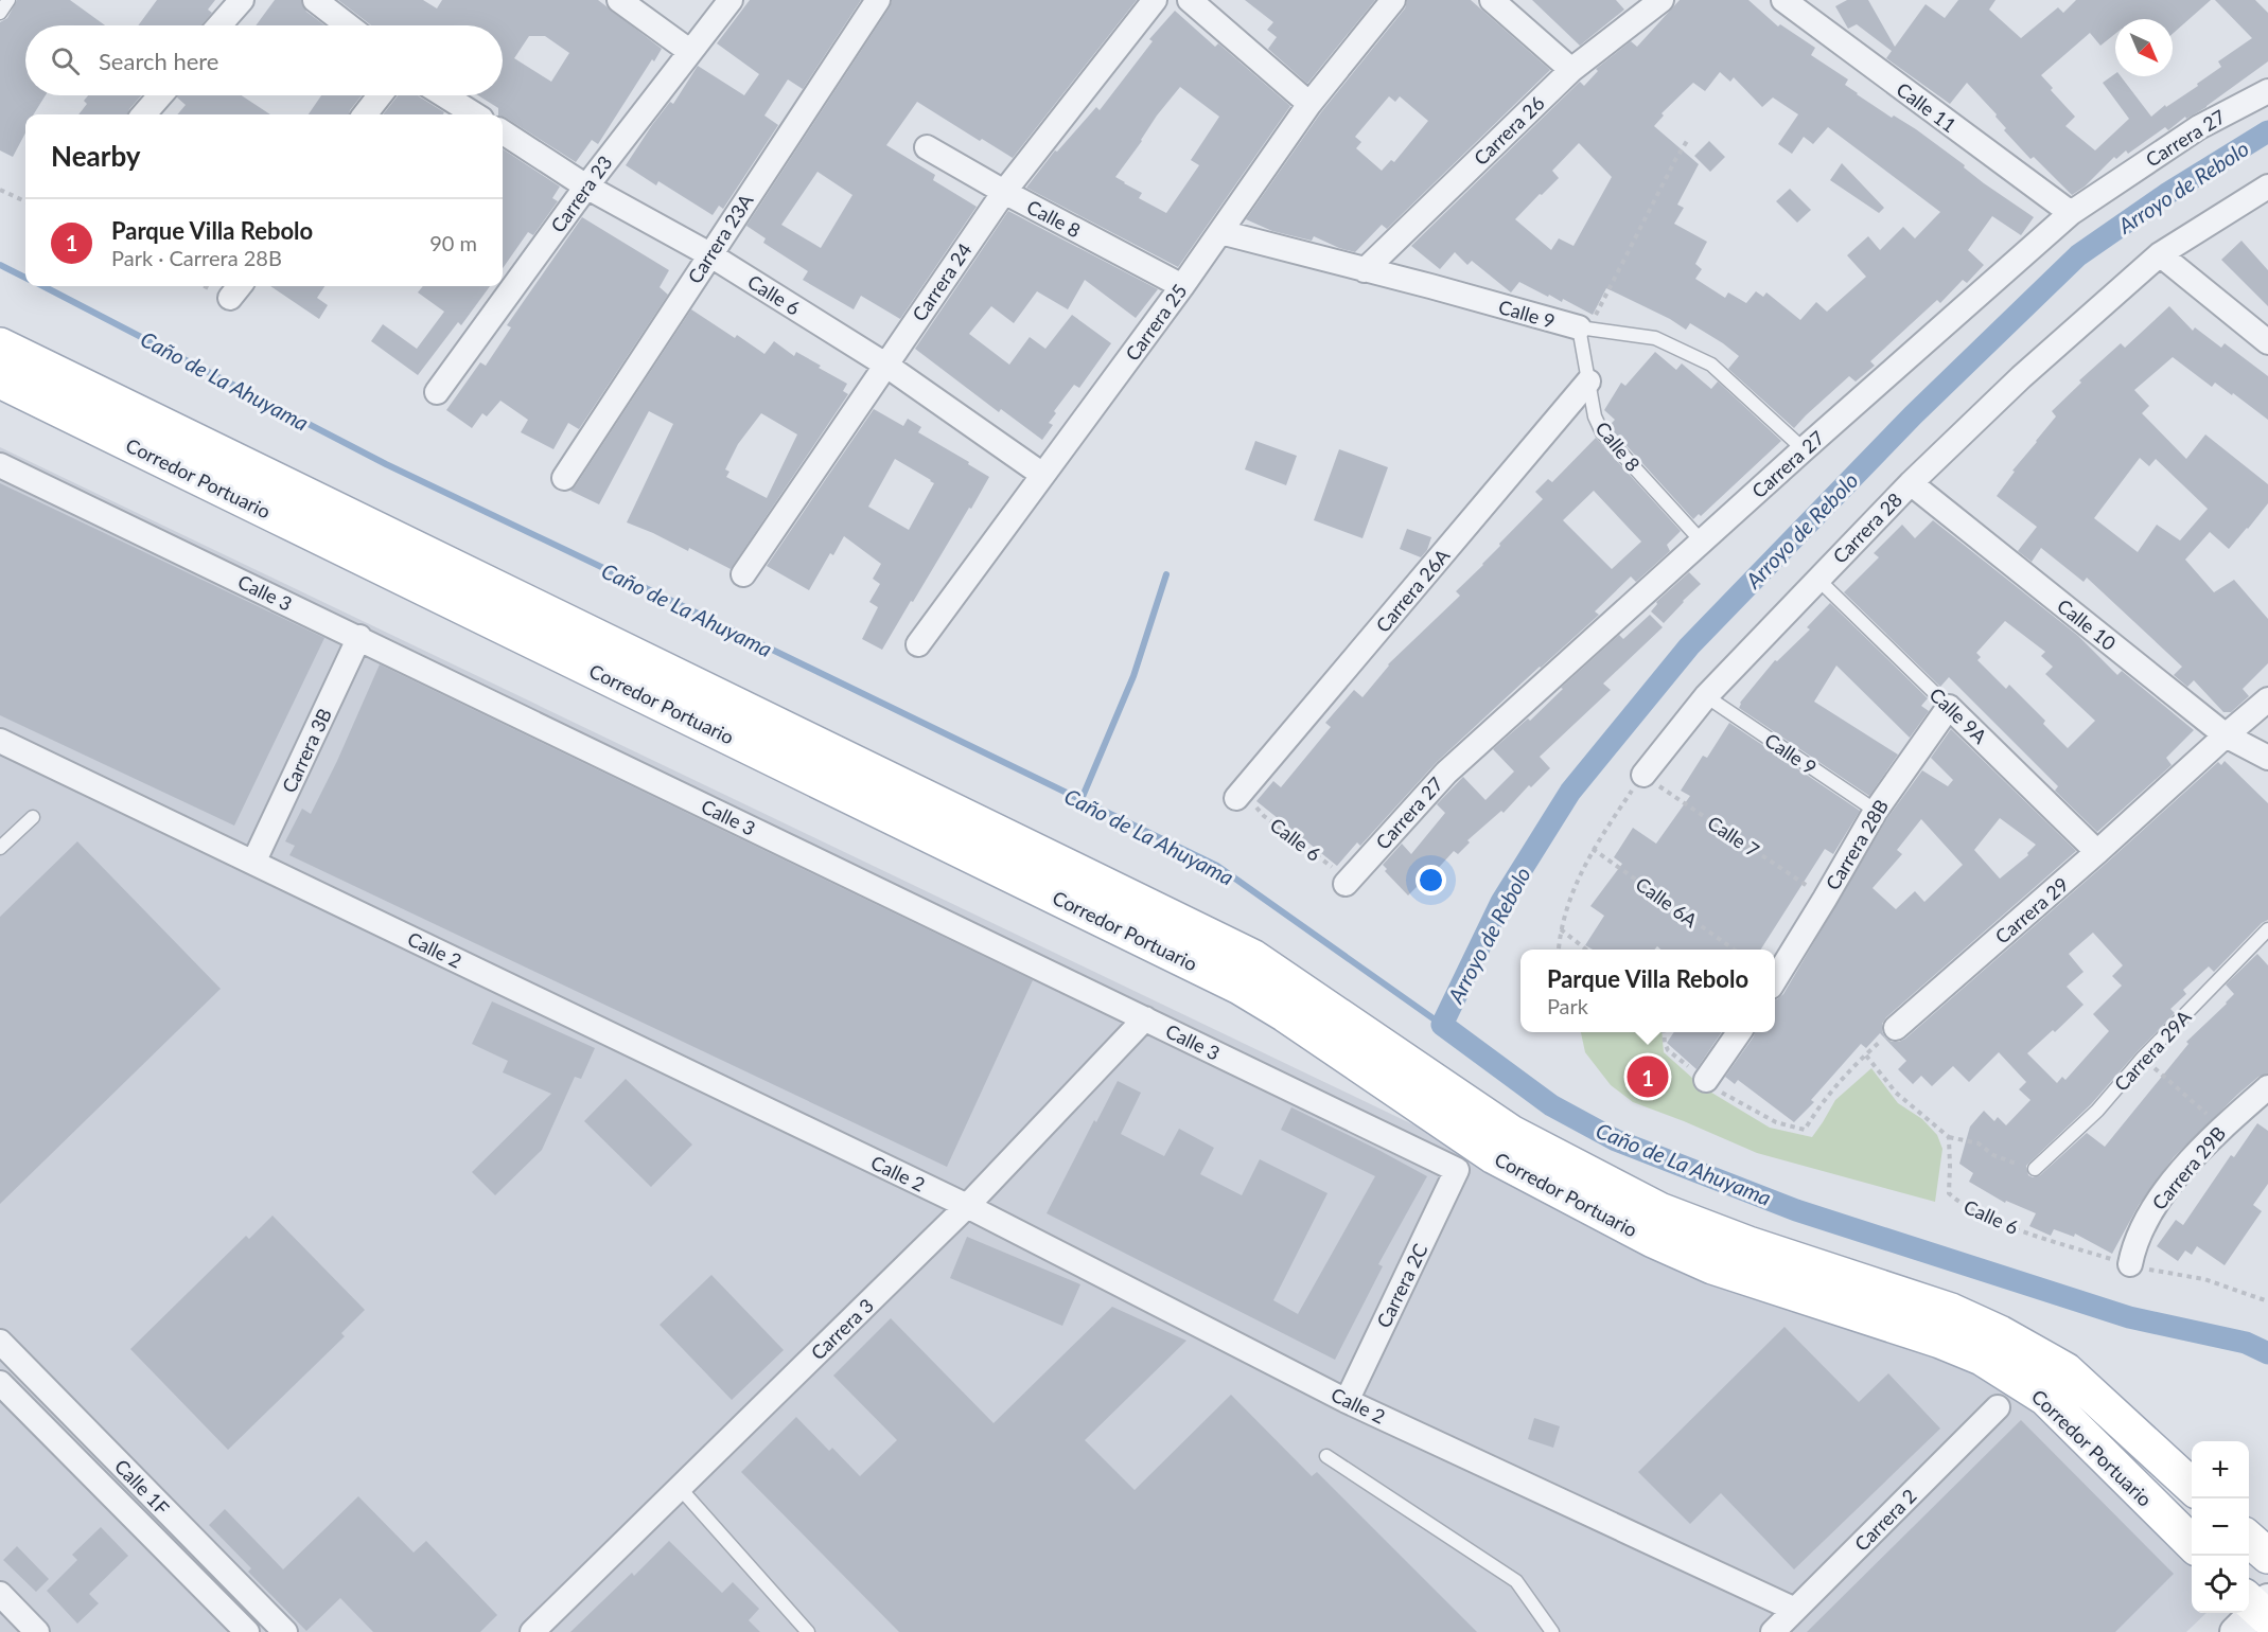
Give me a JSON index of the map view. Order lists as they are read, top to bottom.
{
  "streets": {
    "main road": ["Corredor Portuario"],
    "street": [
      "Calle 11",
      "Carrera 26",
      "Carrera 27",
      "Carrera 23",
      "Calle 8",
      "Carrera 23A",
      "Carrera 24",
      "Calle 6",
      "Calle 9",
      "Carrera 25",
      "Carrera 28",
      "Carrera 26A",
      "Calle 3",
      "Calle 10",
      "Calle 9A",
      "Carrera 3B",
      "Carrera 28B",
      "Carrera 29",
      "Calle 2",
      "Carrera 29B",
      "Carrera 2C",
      "Carrera 3",
      "Calle 1F",
      "Carrera 2"
    ],
    "lane": ["Carrera 29A"],
    "path": ["Calle 7", "Calle 6A"]
  },
  "crossings": [
    ["Calle 11", "Carrera 27"],
    ["Carrera 26", "Calle 9"],
    ["Carrera 27", "Calle 8"],
    ["Carrera 27", "Calle 6"],
    ["Carrera 27", "Calle 9"],
    ["Carrera 23", "Calle 6"],
    ["Calle 8", "Carrera 24"],
    ["Calle 8", "Calle 9"],
    ["Calle 8", "Carrera 25"],
    ["Calle 8", "Carrera 26A"],
    ["Carrera 23A", "Calle 6"],
    ["Carrera 24", "Calle 6"],
    ["Calle 6", "Carrera 25"],
    ["Calle 6", "Carrera 26A"],
    ["Calle 6", "Carrera 29B"],
    ["Calle 9", "Carrera 25"],
    ["Calle 9", "Carrera 28"],
    ["Calle 9", "Carrera 28B"],
    ["Corredor Portuario", "Calle 3"],
    ["Corredor Portuario", "Carrera 2C"],
    ["Carrera 28", "Calle 10"],
    ["Carrera 28", "Calle 9A"],
    ["Carrera 28", "Calle 7"],
    ["Calle 3", "Carrera 3B"],
    ["Calle 3", "Carrera 2C"],
    ["Calle 3", "Carrera 3"],
    ["Calle 10", "Carrera 29"],
    ["Calle 9A", "Carrera 28B"],
    ["Calle 9A", "Carrera 29"],
    ["Carrera 3B", "Calle 2"],
    ["Calle 7", "Carrera 28B"],
    ["Calle 2", "Carrera 2C"],
    ["Calle 2", "Carrera 3"],
    ["Calle 2", "Carrera 2"]
  ],
  "water": ["Arroyo de Rebolo", "Caño de La Ahuyama"],
  "north": "bottom right",
  "page": {
    "search": "Search here",
    "heading": "Nearby",
    "list": [
      {
        "mark": "1",
        "name": "Parque Villa Rebolo",
        "note": "Park · Carrera 28B",
        "value": "90 m"
      }
    ],
    "popup": ["Parque Villa Rebolo", "Park"],
    "pins": "1",
    "map_buttons": ["+", "−"]
  }
}
